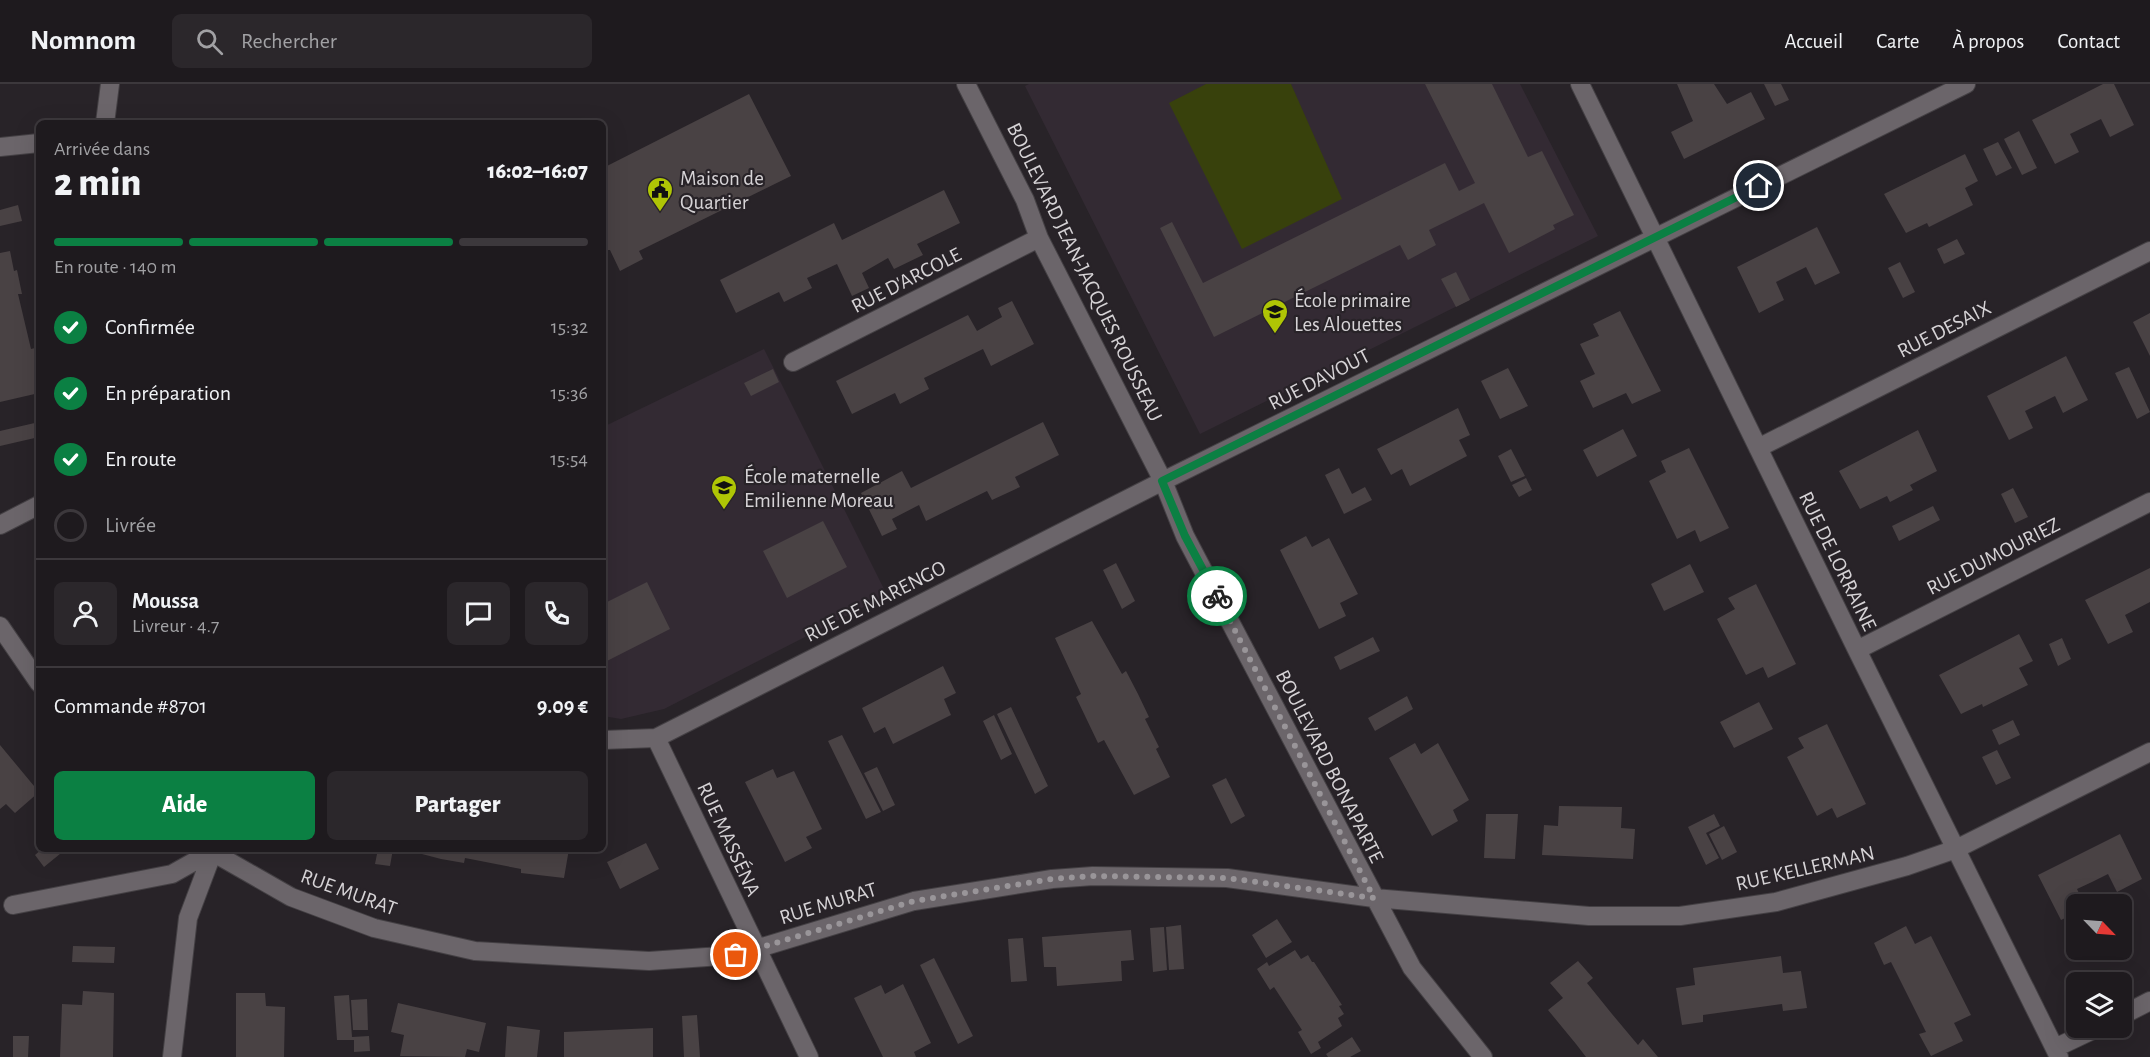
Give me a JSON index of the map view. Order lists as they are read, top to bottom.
{
  "streets": {
    "street": [
      "BOULEVARD JEAN-JACQUES ROUSSEAU",
      "RUE D'ARCOLE",
      "RUE DESAIX",
      "RUE DAVOUT",
      "RUE DUMOURIEZ",
      "RUE DE LORRAINE",
      "RUE DE MARENGO",
      "BOULEVARD BONAPARTE",
      "RUE MASSÉNA",
      "RUE KELLERMAN",
      "RUE MURAT"
    ]
  },
  "crossings": [
    ["BOULEVARD JEAN-JACQUES ROUSSEAU", "RUE D'ARCOLE"],
    ["BOULEVARD JEAN-JACQUES ROUSSEAU", "RUE DAVOUT"],
    ["BOULEVARD JEAN-JACQUES ROUSSEAU", "RUE DE MARENGO"],
    ["BOULEVARD JEAN-JACQUES ROUSSEAU", "BOULEVARD BONAPARTE"],
    ["RUE DESAIX", "RUE DE LORRAINE"],
    ["RUE DAVOUT", "RUE DE LORRAINE"],
    ["RUE DAVOUT", "RUE DE MARENGO"],
    ["RUE DAVOUT", "BOULEVARD BONAPARTE"],
    ["RUE DUMOURIEZ", "RUE DE LORRAINE"],
    ["RUE DE LORRAINE", "RUE KELLERMAN"],
    ["RUE DE MARENGO", "BOULEVARD BONAPARTE"],
    ["RUE DE MARENGO", "RUE MASSÉNA"],
    ["BOULEVARD BONAPARTE", "RUE KELLERMAN"],
    ["BOULEVARD BONAPARTE", "RUE MURAT"],
    ["RUE MASSÉNA", "RUE MURAT"],
    ["RUE KELLERMAN", "RUE MURAT"]
  ],
  "places": {
    "public building": ["Maison de Quartier"],
    "school or university": ["École primaire Les Alouettes", "École maternelle Emilienne Moreau"]
  },
  "north": "bottom right",
  "page": {
    "header": "Nomnom",
    "search": "Rechercher",
    "nav": [
      "Accueil",
      "Carte",
      "À propos",
      "Contact"
    ],
    "heading": ["2 min", "Arrivée dans", "16:02–16:07"],
    "panel": [
      "Moussa",
      "Livreur · 4.7",
      "Commande #8701",
      "9.09 €"
    ],
    "bar": "En route · 140 m",
    "list": [
      ["Confirmée", "15:32"],
      ["En préparation", "15:36"],
      ["En route", "15:54"],
      "Livrée"
    ],
    "buttons": ["Aide", "Partager"]
  }
}
